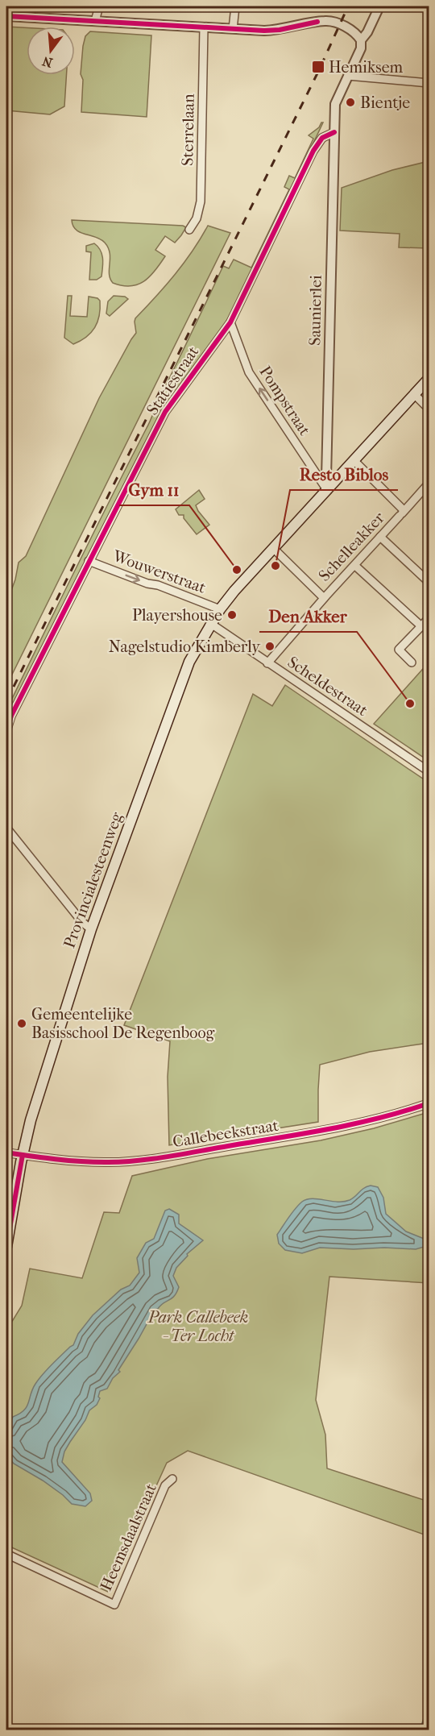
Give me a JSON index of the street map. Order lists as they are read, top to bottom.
{
  "streets": {
    "main road": ["Provincialesteenweg"],
    "street": [
      "Sterrelaan",
      "Saunierlei",
      "Statiestraat",
      "Pompstraat",
      "Schelleakker",
      "Wouwerstraat",
      "Scheldestraat",
      "Callebeekstraat",
      "Heemsdaalstraat"
    ]
  },
  "crossings": [
    ["Saunierlei", "Statiestraat"],
    ["Saunierlei", "Pompstraat"],
    ["Saunierlei", "Provincialesteenweg"],
    ["Statiestraat", "Pompstraat"],
    ["Statiestraat", "Wouwerstraat"],
    ["Pompstraat", "Provincialesteenweg"],
    ["Schelleakker", "Scheldestraat"],
    ["Wouwerstraat", "Provincialesteenweg"],
    ["Scheldestraat", "Provincialesteenweg"],
    ["Provincialesteenweg", "Callebeekstraat"]
  ],
  "one_way": ["Pompstraat", "Wouwerstraat"],
  "parks": ["Park Callebeek - Ter Locht"],
  "places": {
    "transit": ["Hemiksem"],
    "other": [
      "Bientje",
      "Resto Biblos",
      "Gym 11",
      "Playershouse",
      "Nagelstudio Kimberly",
      "Den Akker",
      "Gemeentelijke Basisschool De Regenboog"
    ]
  },
  "north": "bottom"
}
